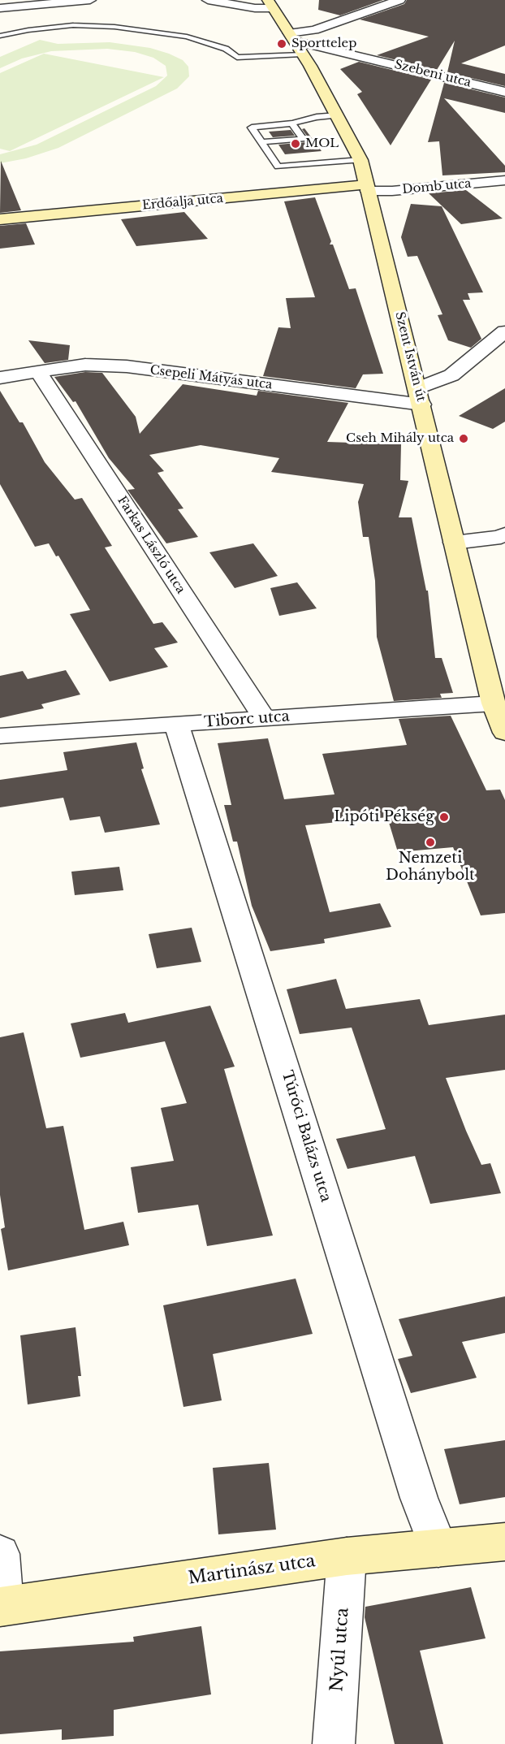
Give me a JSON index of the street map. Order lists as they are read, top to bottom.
{
  "streets": {
    "street": [
      "Szebeni utca",
      "Domb utca",
      "Erdőalja utca",
      "Szent István út",
      "Csepeli Mátyás utca",
      "Farkas László utca",
      "Tiborc utca",
      "Túróci Balázs utca",
      "Martinász utca",
      "Nyúl utca"
    ]
  },
  "crossings": [
    ["Szebeni utca", "Szent István út"],
    ["Domb utca", "Erdőalja utca"],
    ["Domb utca", "Szent István út"],
    ["Erdőalja utca", "Szent István út"],
    ["Szent István út", "Csepeli Mátyás utca"],
    ["Szent István út", "Tiborc utca"],
    ["Csepeli Mátyás utca", "Farkas László utca"],
    ["Farkas László utca", "Tiborc utca"],
    ["Tiborc utca", "Túróci Balázs utca"],
    ["Túróci Balázs utca", "Martinász utca"],
    ["Martinász utca", "Nyúl utca"]
  ],
  "places": [
    "Sporttelep",
    "MOL",
    "Cseh Mihály utca",
    "Lipóti Pékség",
    "Nemzeti Dohánybolt"
  ]
}
